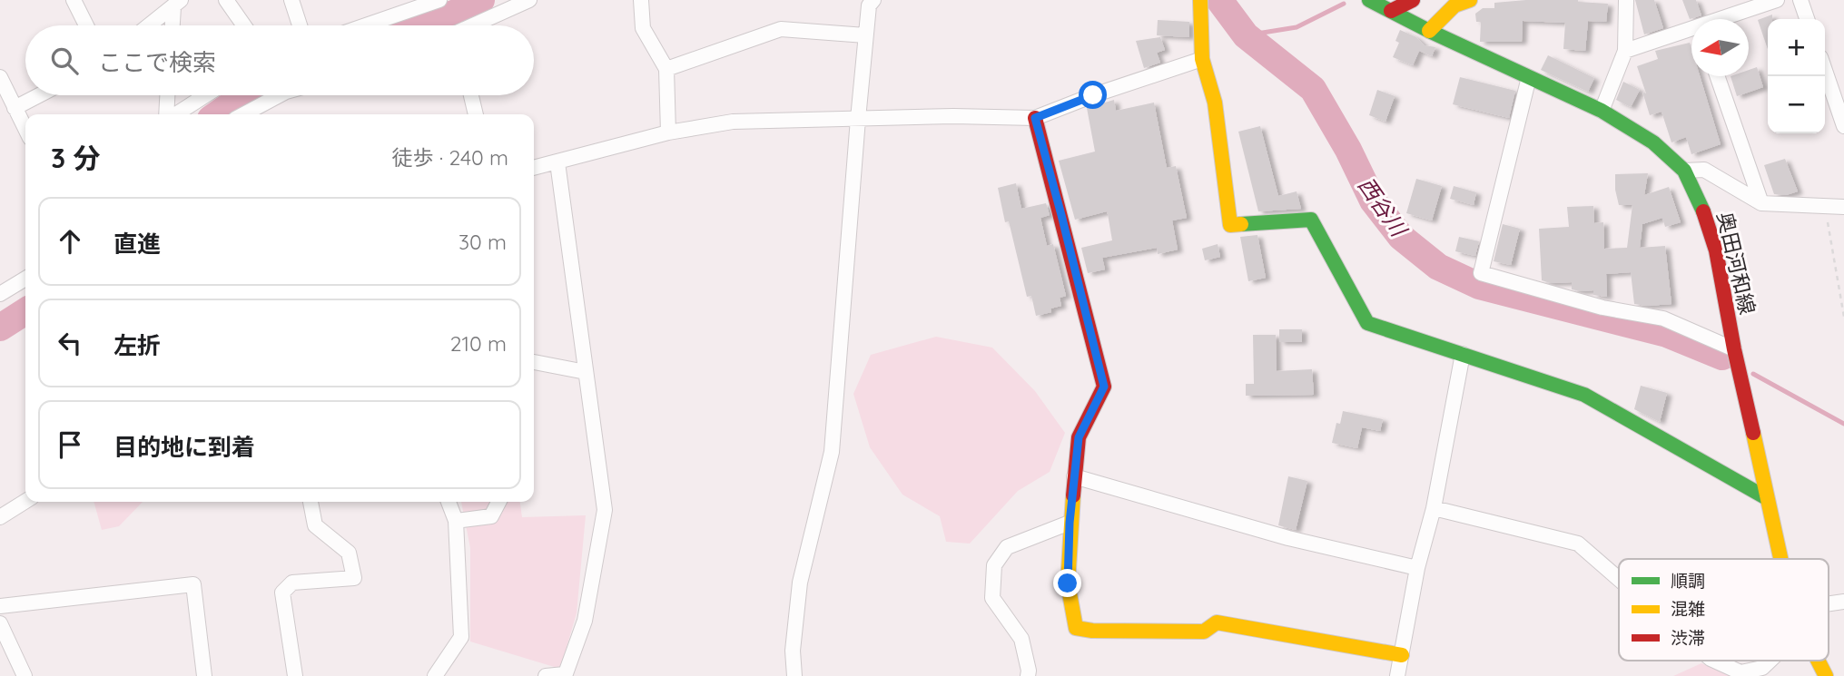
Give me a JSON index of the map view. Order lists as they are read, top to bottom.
{
  "streets": {
    "main road": ["奥田河和線"]
  },
  "water": ["西谷川"],
  "legend": ["順調", "混雑", "渋滞"],
  "north": "left",
  "page": {
    "map_buttons": ["+", "−"],
    "search": "ここで検索",
    "heading": ["3 分", "徒歩 · 240 m"],
    "list": [
      ["直進", "30 m"],
      ["左折", "210 m"],
      "目的地に到着"
    ]
  }
}
